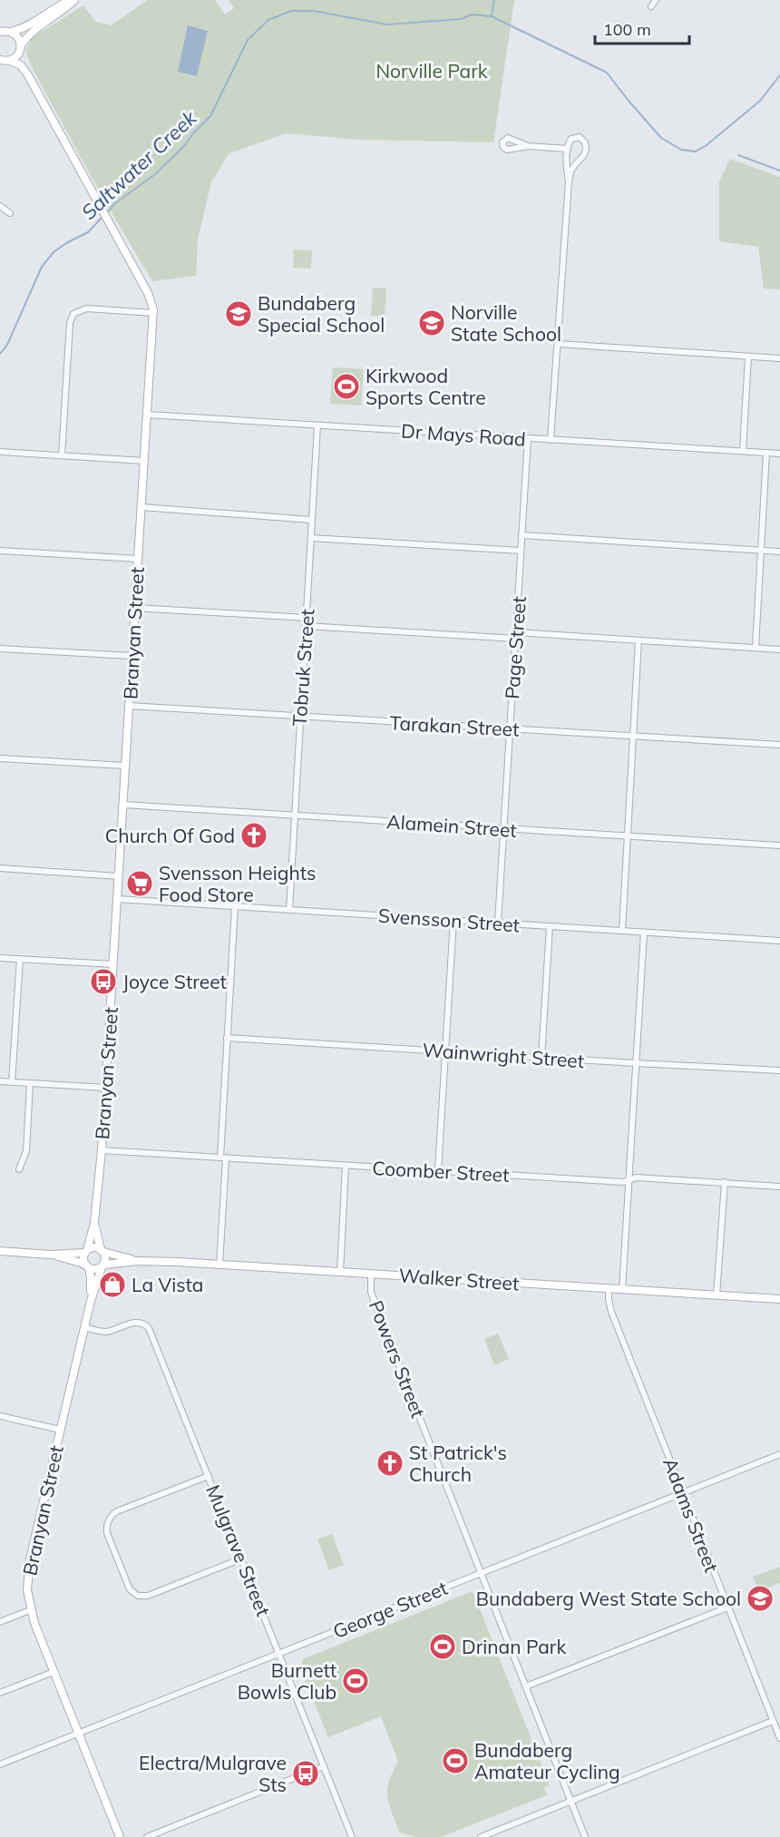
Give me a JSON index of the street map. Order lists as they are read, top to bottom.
{
  "streets": {
    "street": [
      "Dr Mays Road",
      "Branyan Street",
      "Page Street",
      "Tobruk Street",
      "Tarakan Street",
      "Alamein Street",
      "Svensson Street",
      "Wainwright Street",
      "Coomber Street",
      "Walker Street",
      "Powers Street",
      "Adams Street",
      "Mulgrave Street",
      "George Street"
    ]
  },
  "crossings": [
    ["Dr Mays Road", "Branyan Street"],
    ["Dr Mays Road", "Page Street"],
    ["Dr Mays Road", "Tobruk Street"],
    ["Branyan Street", "Tarakan Street"],
    ["Branyan Street", "Alamein Street"],
    ["Branyan Street", "Svensson Street"],
    ["Branyan Street", "Coomber Street"],
    ["Branyan Street", "Walker Street"],
    ["Branyan Street", "Mulgrave Street"],
    ["Branyan Street", "George Street"],
    ["Page Street", "Tarakan Street"],
    ["Page Street", "Alamein Street"],
    ["Page Street", "Svensson Street"],
    ["Tobruk Street", "Tarakan Street"],
    ["Tobruk Street", "Alamein Street"],
    ["Tobruk Street", "Svensson Street"],
    ["Walker Street", "Powers Street"],
    ["Walker Street", "Adams Street"],
    ["Powers Street", "George Street"],
    ["Adams Street", "George Street"],
    ["Mulgrave Street", "George Street"]
  ],
  "water": ["Saltwater Creek"],
  "parks": ["Norville Park"],
  "places": {
    "school or university": ["Bundaberg Special School", "Norville State School", "Bundaberg West State School"],
    "sports": [
      "Kirkwood Sports Centre",
      "Drinan Park",
      "Burnett Bowls Club",
      "Bundaberg Amateur Cycling"
    ],
    "church": ["Church Of God", "St Patrick's Church"],
    "supermarket": ["Svensson Heights Food Store"],
    "bus stop": ["Joyce Street", "Electra/Mulgrave Sts"],
    "shop": ["La Vista"]
  },
  "scale_bar": "100 m"
}
